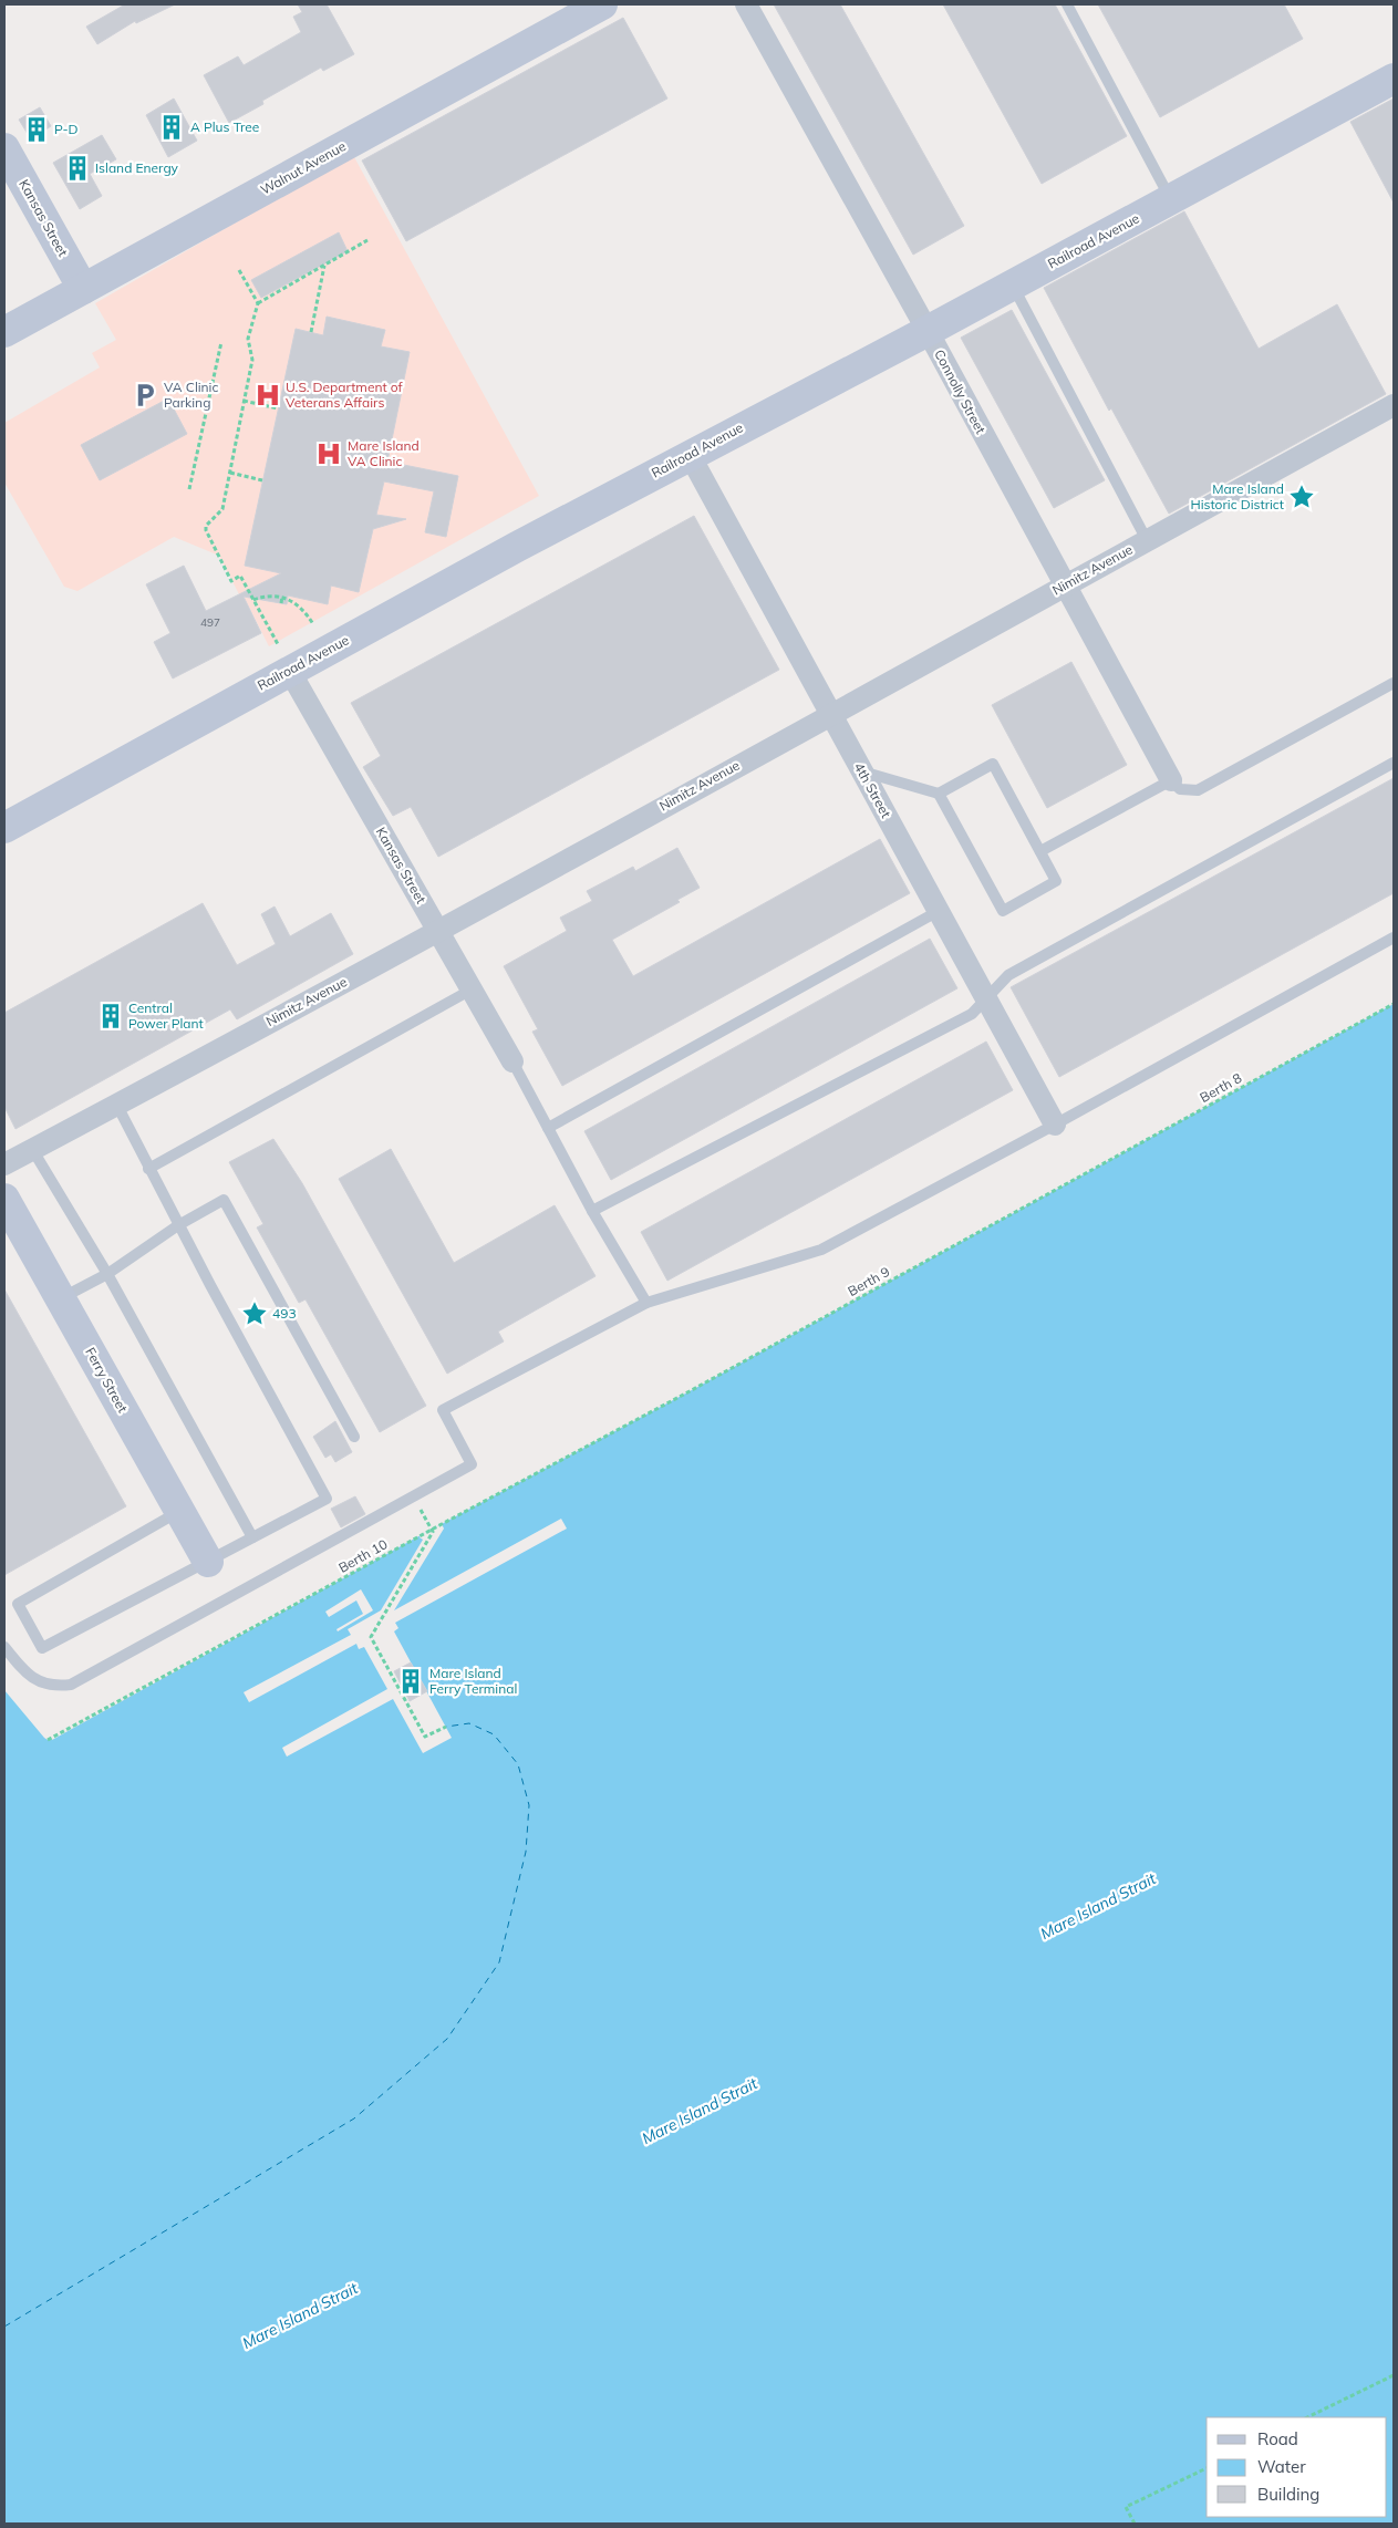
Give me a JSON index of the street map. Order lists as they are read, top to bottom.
{
  "streets": {
    "street": [
      "Walnut Avenue",
      "Kansas Street",
      "Railroad Avenue",
      "Connolly Street",
      "Nimitz Avenue",
      "4th Street",
      "Ferry Street"
    ],
    "path": ["Berth 8", "Berth 9", "Berth 10"]
  },
  "crossings": [
    ["Walnut Avenue", "Kansas Street"],
    ["Kansas Street", "Railroad Avenue"],
    ["Kansas Street", "Nimitz Avenue"],
    ["Railroad Avenue", "Connolly Street"],
    ["Railroad Avenue", "4th Street"],
    ["Connolly Street", "Nimitz Avenue"],
    ["Nimitz Avenue", "4th Street"],
    ["Berth 8", "Berth 9"],
    ["Berth 9", "Berth 10"]
  ],
  "water": ["Mare Island Strait"],
  "places": {
    "building": [
      "A Plus Tree",
      "P-D",
      "Island Energy",
      "Central Power Plant",
      "Mare Island Ferry Terminal"
    ],
    "parking": ["VA Clinic Parking"],
    "hospital": ["U.S. Department of Veterans Affairs", "Mare Island VA Clinic"],
    "place": ["Mare Island Historic District", "493"]
  },
  "house_numbers": ["497"],
  "legend": ["Road", "Water", "Building"]
}
